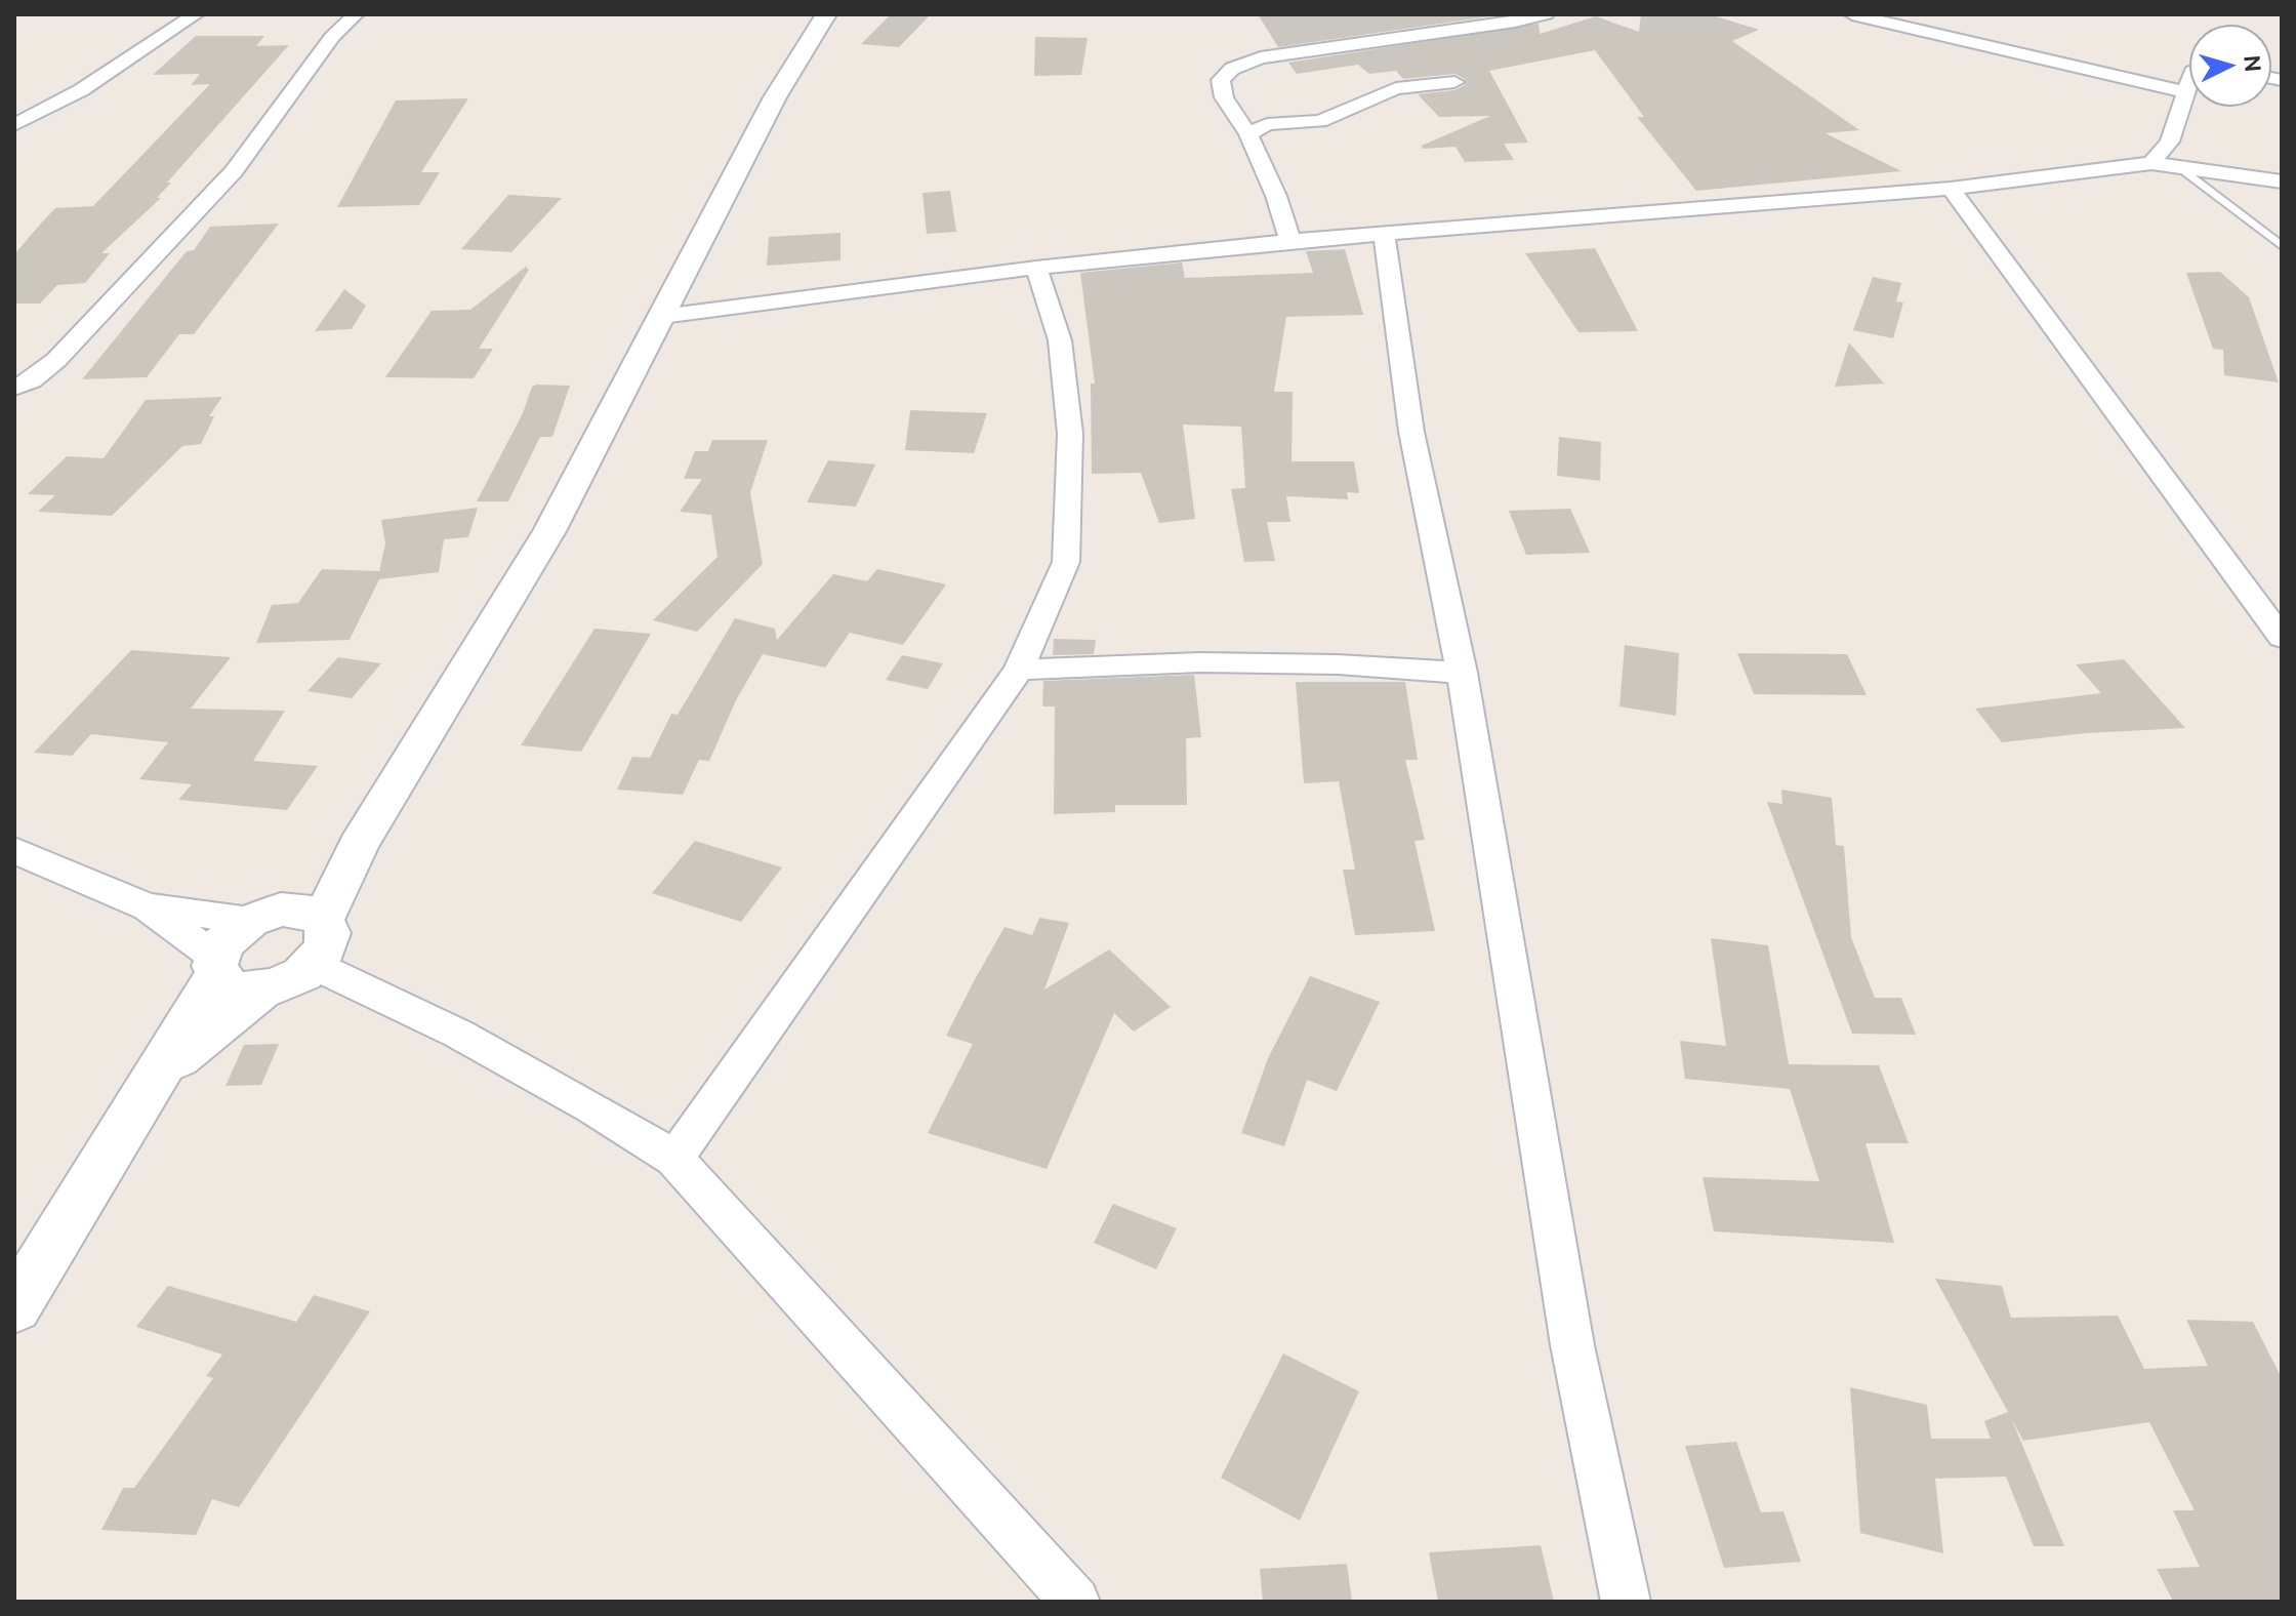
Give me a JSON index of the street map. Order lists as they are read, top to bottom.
{
  "north": "right"
}
